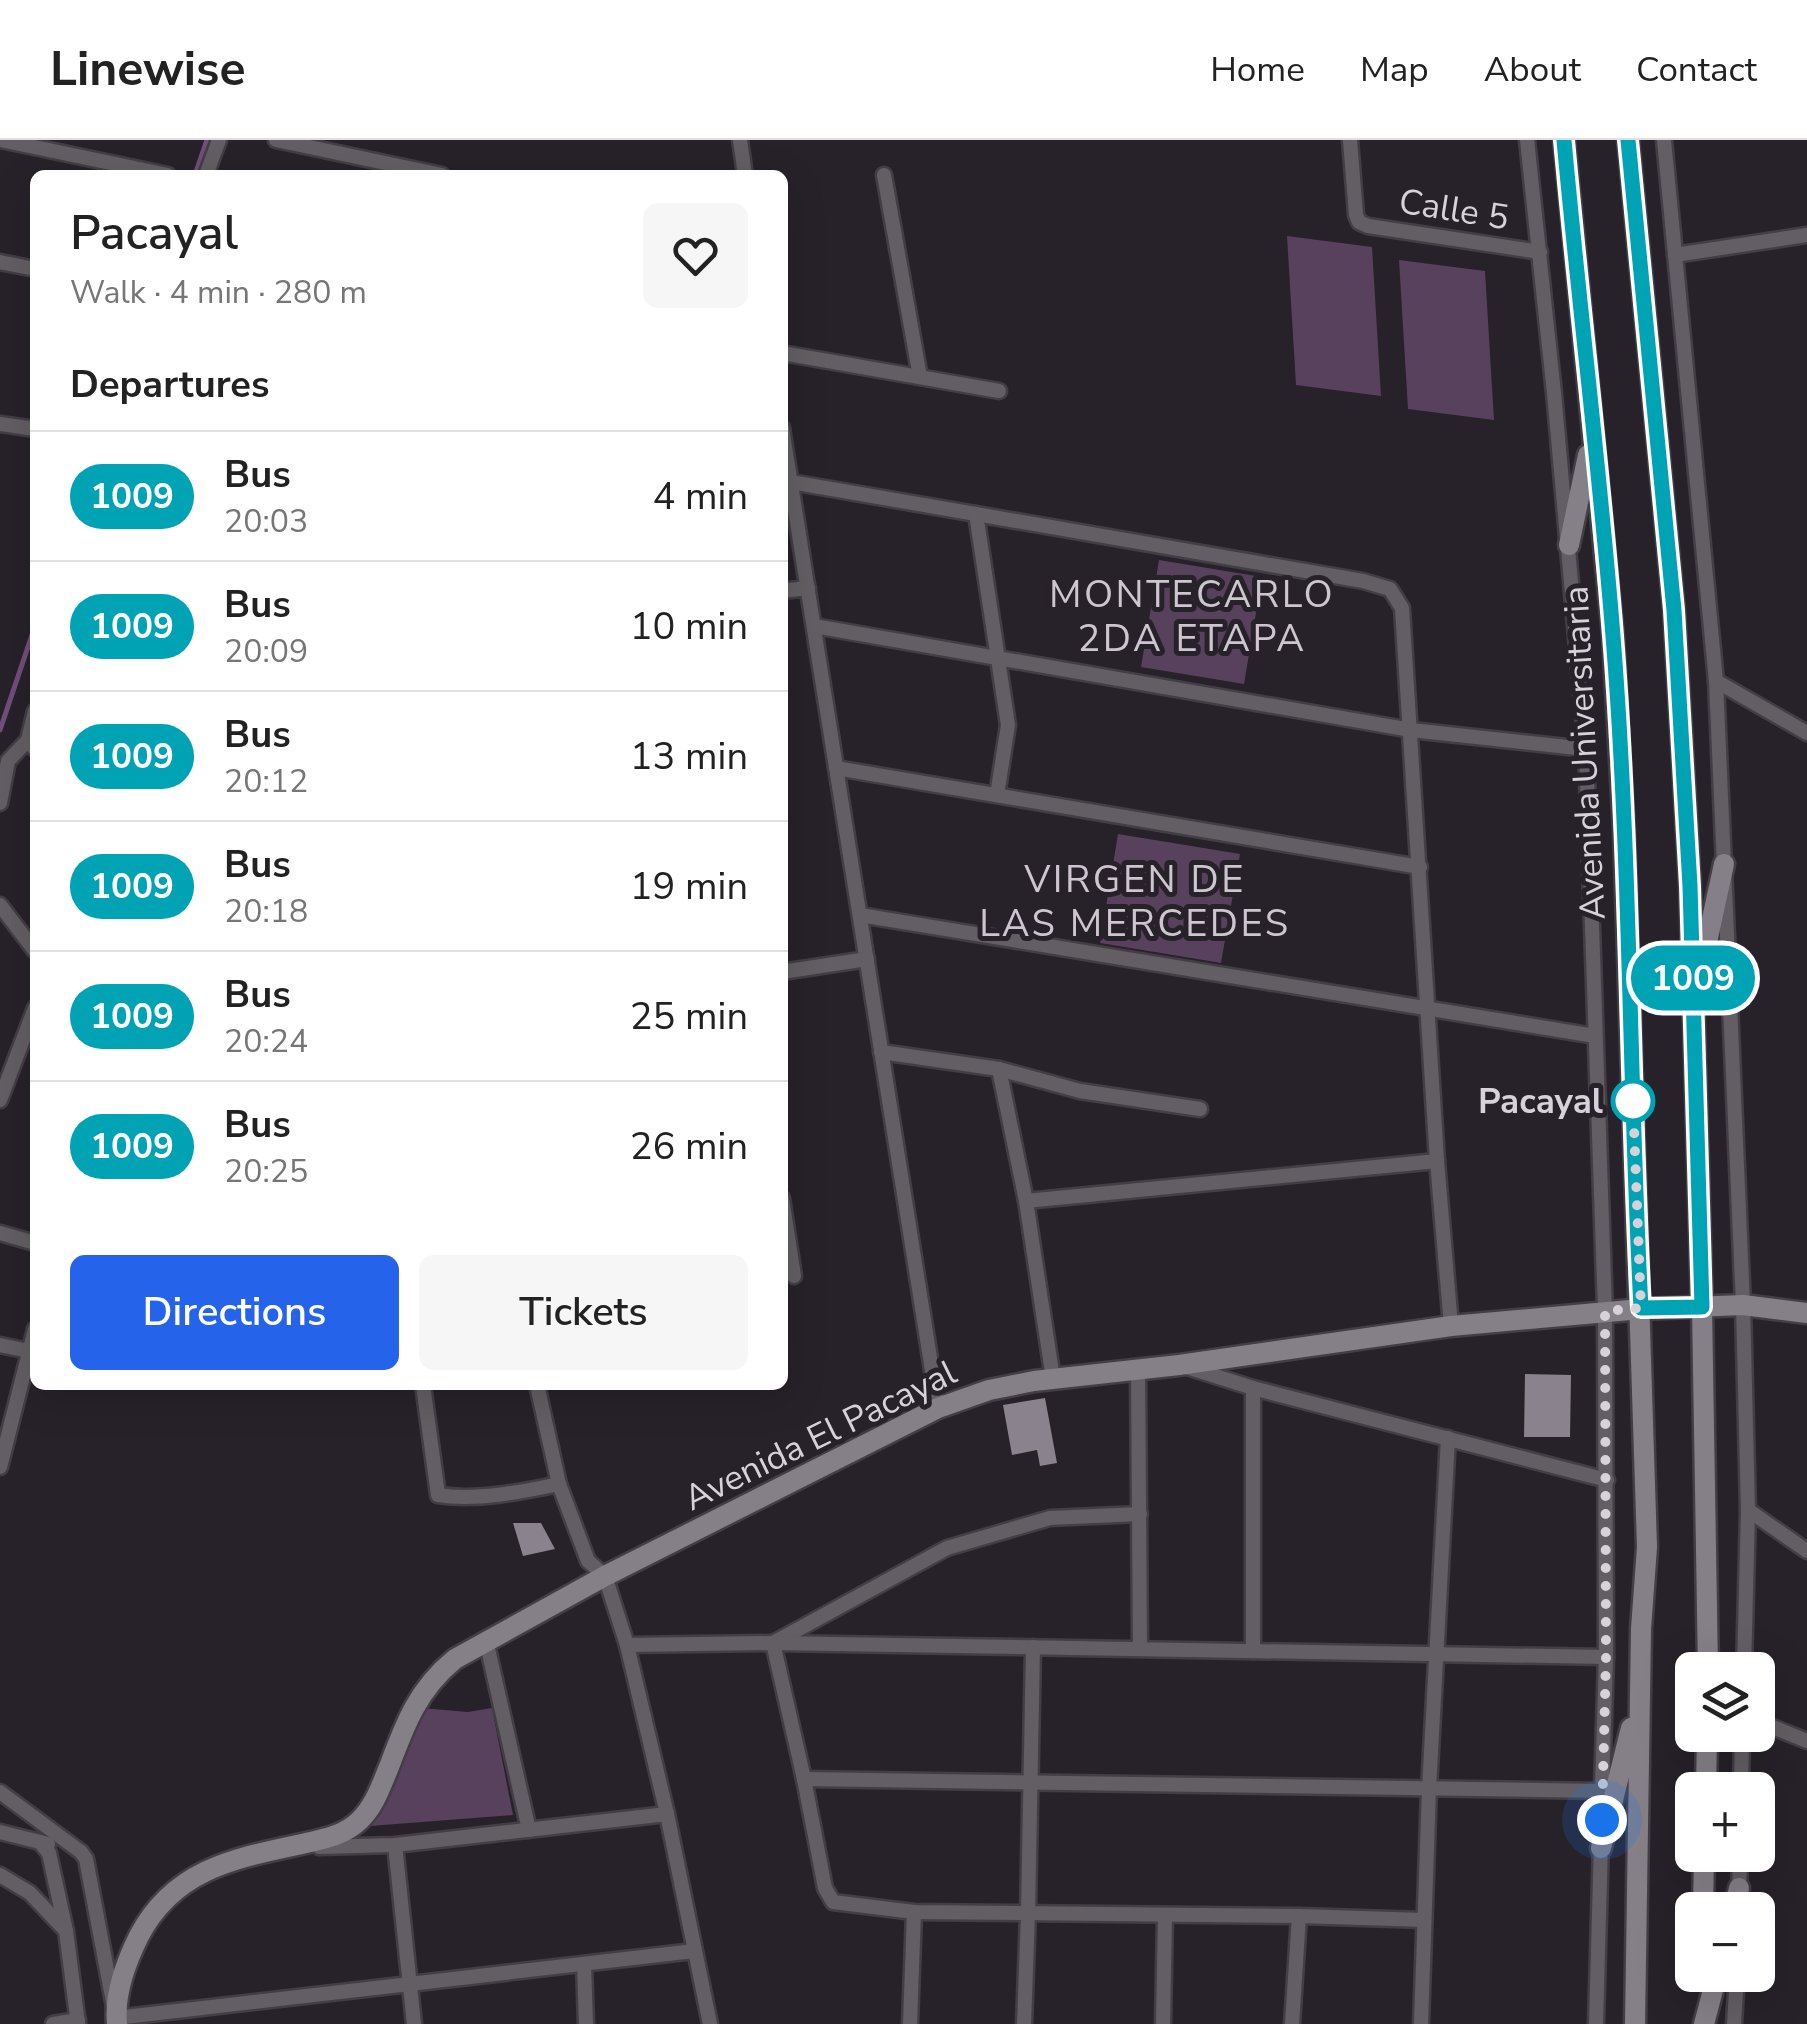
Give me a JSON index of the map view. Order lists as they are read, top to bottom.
{
  "streets": {
    "street": ["Calle 5", "Avenida Universitaria", "Avenida El Pacayal"]
  },
  "crossings": [
    ["Avenida Universitaria", "Avenida El Pacayal"]
  ],
  "districts": ["MONTECARLO 2DA ETAPA", "VIRGEN DE LAS MERCEDES"],
  "places": ["Pacayal"],
  "lines": ["bus line 1009"],
  "page": {
    "header": "Linewise",
    "nav": [
      "Home",
      "Map",
      "About",
      "Contact"
    ],
    "on_map": "1009",
    "heading": [
      ["Pacayal", "Walk · 4 min · 280 m"],
      "Departures"
    ],
    "list": [
      {
        "mark": "1009",
        "name": "Bus",
        "note": "20:03",
        "value": "4 min"
      },
      {
        "mark": "1009",
        "name": "Bus",
        "note": "20:09",
        "value": "10 min"
      },
      {
        "mark": "1009",
        "name": "Bus",
        "note": "20:12",
        "value": "13 min"
      },
      {
        "mark": "1009",
        "name": "Bus",
        "note": "20:18",
        "value": "19 min"
      },
      {
        "mark": "1009",
        "name": "Bus",
        "note": "20:24",
        "value": "25 min"
      },
      {
        "mark": "1009",
        "name": "Bus",
        "note": "20:25",
        "value": "26 min"
      }
    ],
    "buttons": ["Directions", "Tickets"],
    "map_buttons": ["+", "−"]
  }
}
